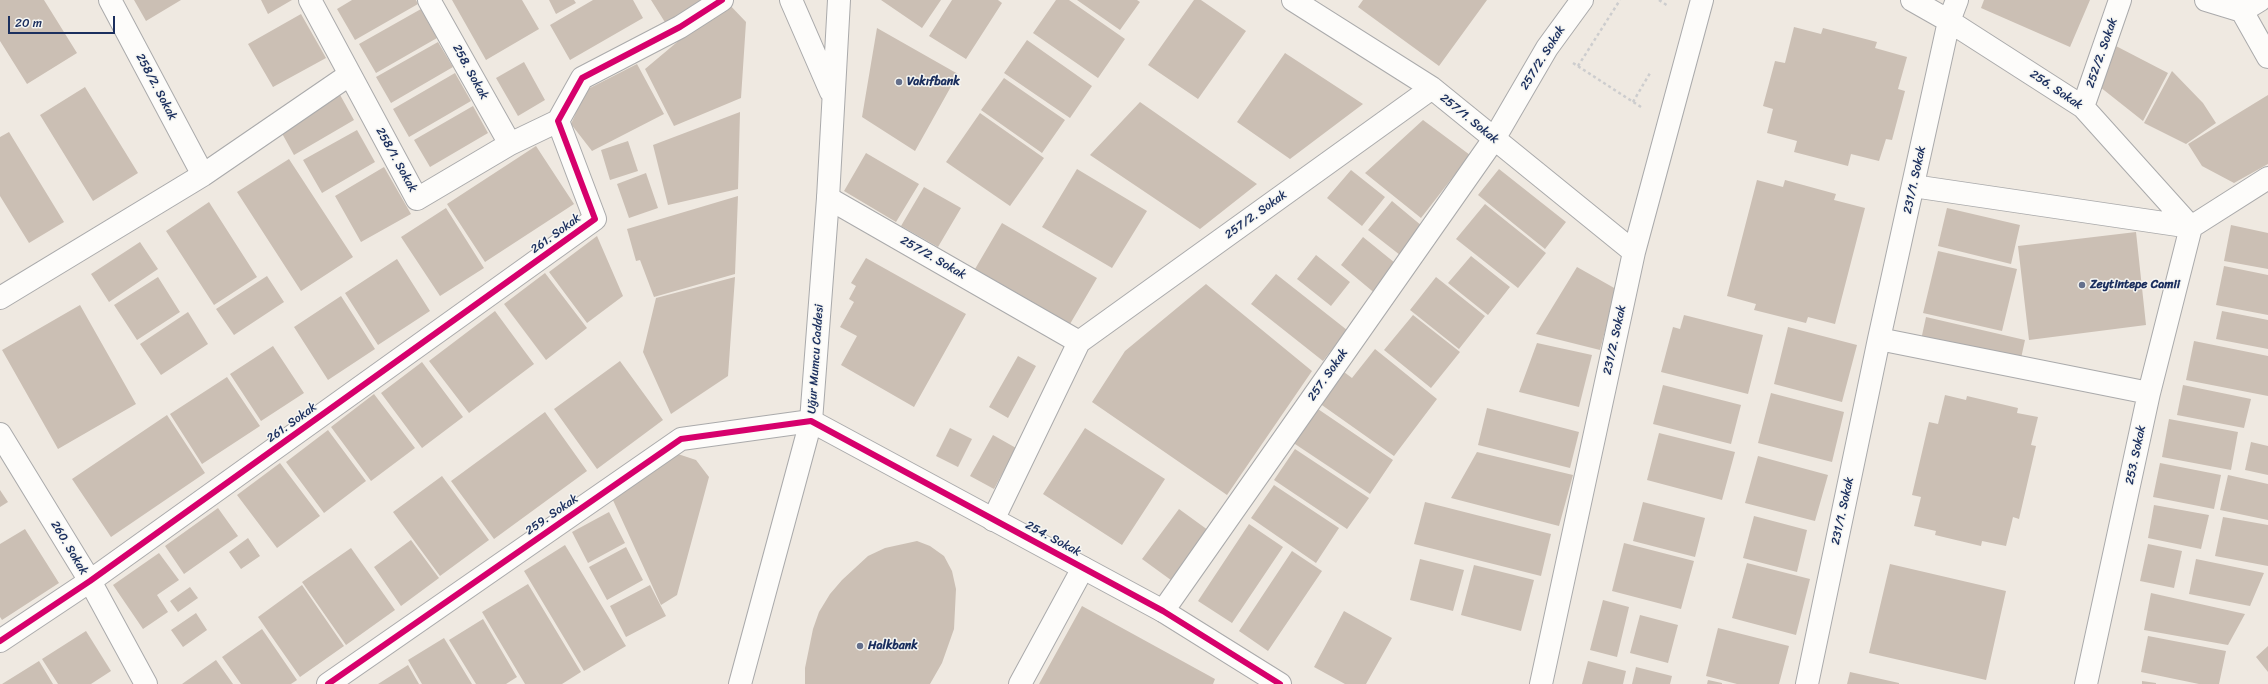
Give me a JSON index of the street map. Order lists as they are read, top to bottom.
{
  "streets": {
    "street": [
      "252/2. Sokak",
      "257/2. Sokak",
      "258. Sokak",
      "258/2. Sokak",
      "256. Sokak",
      "257/1. Sokak",
      "258/1. Sokak",
      "231/1. Sokak",
      "261. Sokak",
      "231/2. Sokak",
      "Uğur Mumcu Caddesi",
      "257. Sokak",
      "253. Sokak",
      "259. Sokak",
      "254. Sokak",
      "260. Sokak"
    ]
  },
  "crossings": [
    ["252/2. Sokak", "256. Sokak"],
    ["257/2. Sokak", "257/1. Sokak"],
    ["257/2. Sokak", "Uğur Mumcu Caddesi"],
    ["257/2. Sokak", "257. Sokak"],
    ["257/2. Sokak", "254. Sokak"],
    ["258. Sokak", "258/1. Sokak"],
    ["256. Sokak", "231/1. Sokak"],
    ["256. Sokak", "253. Sokak"],
    ["257/1. Sokak", "231/2. Sokak"],
    ["257/1. Sokak", "257. Sokak"],
    ["258/1. Sokak", "261. Sokak"],
    ["261. Sokak", "260. Sokak"],
    ["Uğur Mumcu Caddesi", "259. Sokak"],
    ["Uğur Mumcu Caddesi", "254. Sokak"],
    ["257. Sokak", "254. Sokak"],
    ["259. Sokak", "254. Sokak"]
  ],
  "places": ["Vakıfbank", "Zeytintepe Camii", "Halkbank"],
  "scale_bar": "20 m"
}
